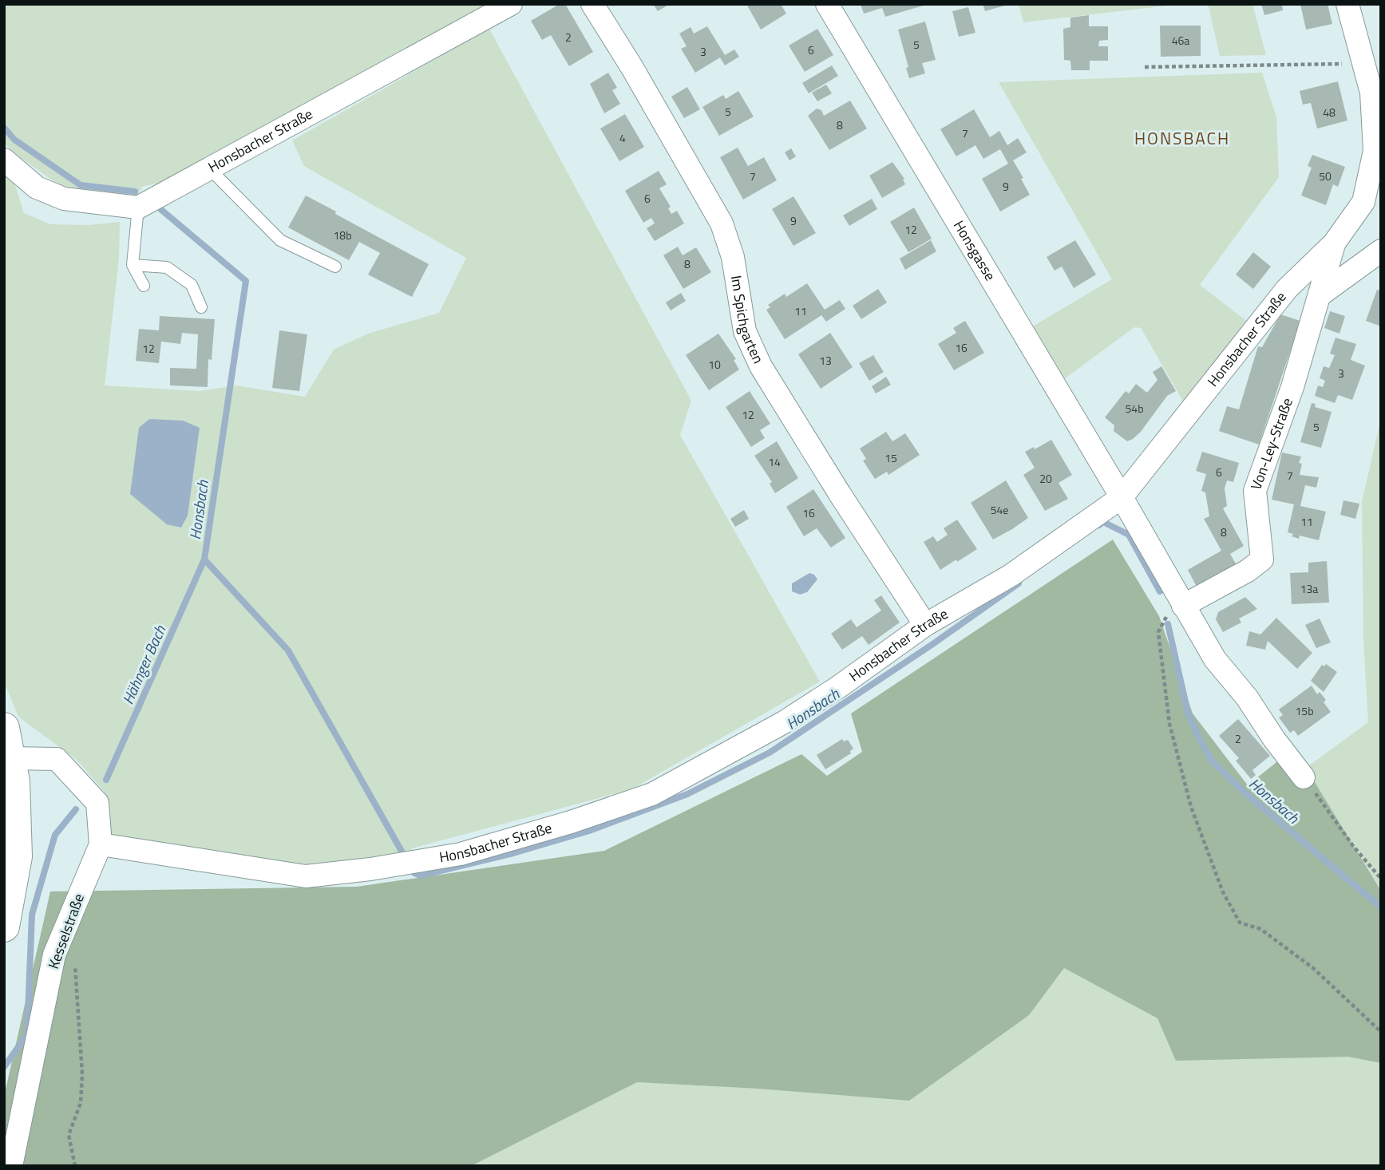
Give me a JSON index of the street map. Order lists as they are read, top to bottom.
{
  "streets": {
    "street": [
      "Honsbacher Straße",
      "Honsgasse",
      "Im Spichgarten",
      "Von-Ley-Straße",
      "Kesselstraße"
    ]
  },
  "crossings": [
    ["Honsbacher Straße", "Honsgasse"],
    ["Honsbacher Straße", "Im Spichgarten"],
    ["Honsbacher Straße", "Von-Ley-Straße"],
    ["Honsbacher Straße", "Kesselstraße"]
  ],
  "districts": ["HONSBACH"],
  "water": ["Honsbach", "Hähnger Bach"],
  "house_numbers": [
    "2",
    "46a",
    "5",
    "6",
    "3",
    "5",
    "48",
    "8",
    "7",
    "4",
    "7",
    "50",
    "9",
    "6",
    "9",
    "12",
    "18b",
    "8",
    "11",
    "16",
    "12",
    "13",
    "10",
    "3",
    "54b",
    "12",
    "5",
    "15",
    "14",
    "6",
    "7",
    "20",
    "54e",
    "16",
    "11",
    "8",
    "13a",
    "15b",
    "2"
  ]
}
